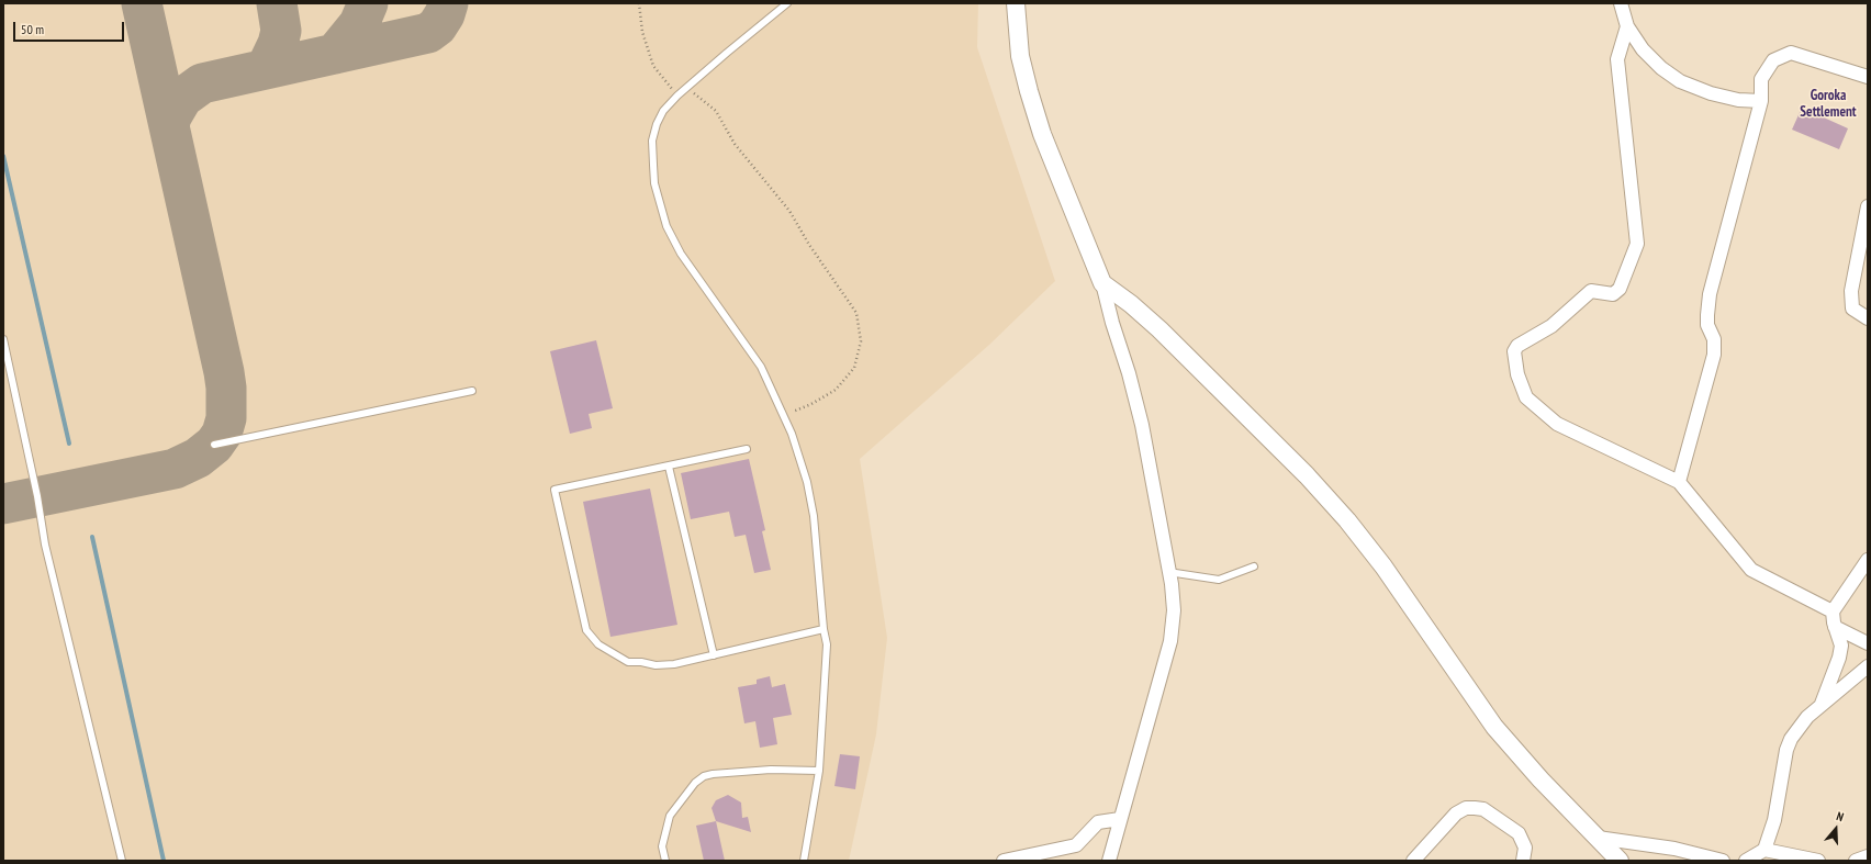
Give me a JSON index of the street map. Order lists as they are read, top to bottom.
{
  "districts": ["Goroka Settlement"],
  "scale_bar": "50 m",
  "north": "top"
}
